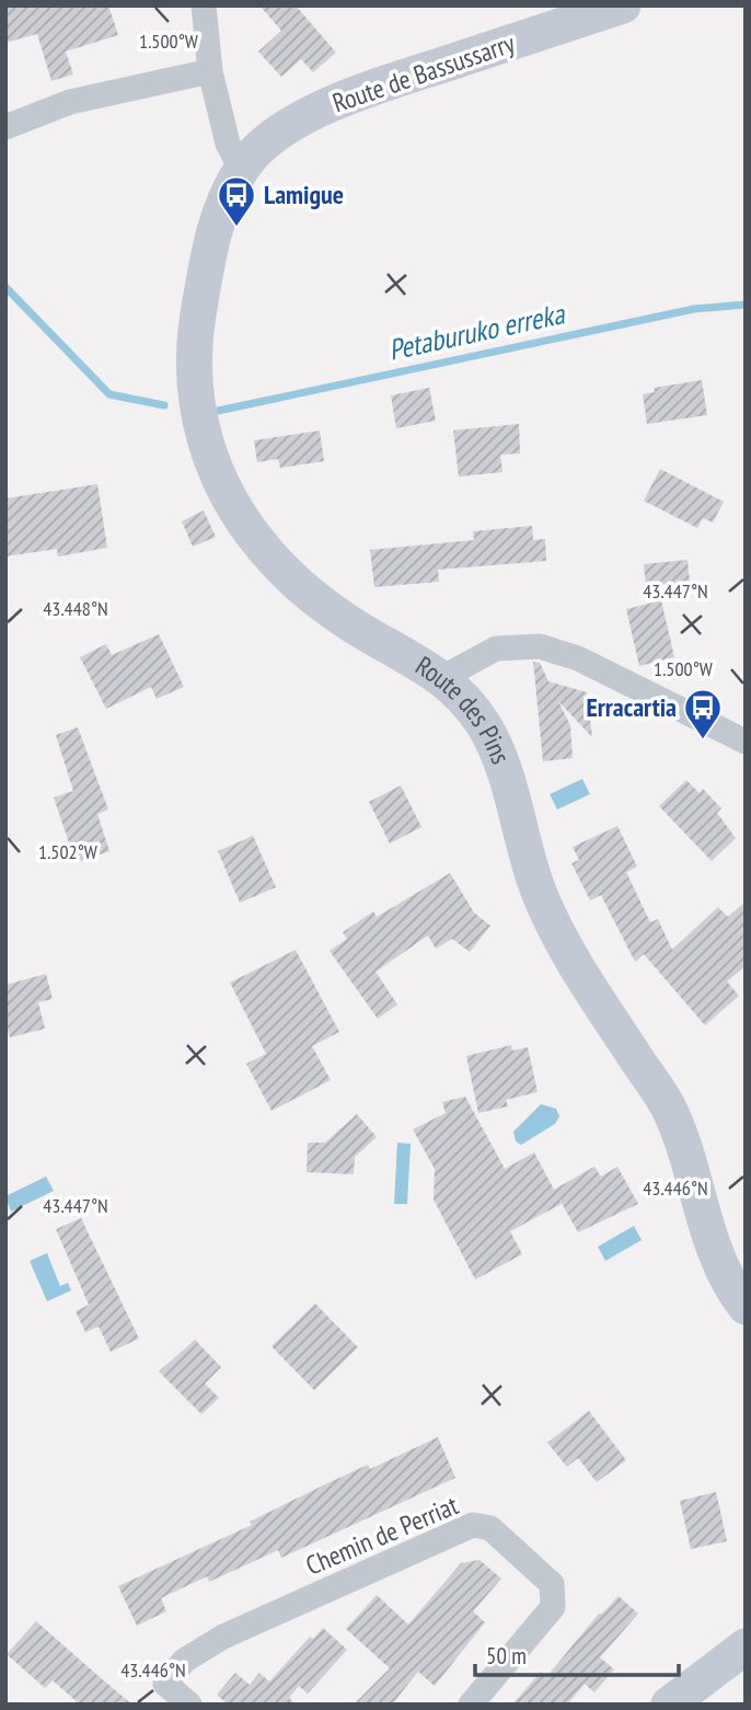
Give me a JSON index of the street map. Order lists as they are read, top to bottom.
{
  "streets": {
    "street": ["Route de Bassussarry", "Route des Pins", "Chemin de Perriat"]
  },
  "crossings": [
    ["Route de Bassussarry", "Route des Pins"]
  ],
  "water": ["Petaburuko erreka"],
  "places": {
    "bus stop": ["Lamigue", "Erracartia"]
  },
  "scale_bar": "50 m",
  "coordinates": [
    "1.500°W",
    "43.447°N",
    "43.448°N",
    "1.502°W",
    "43.446°N"
  ]
}
